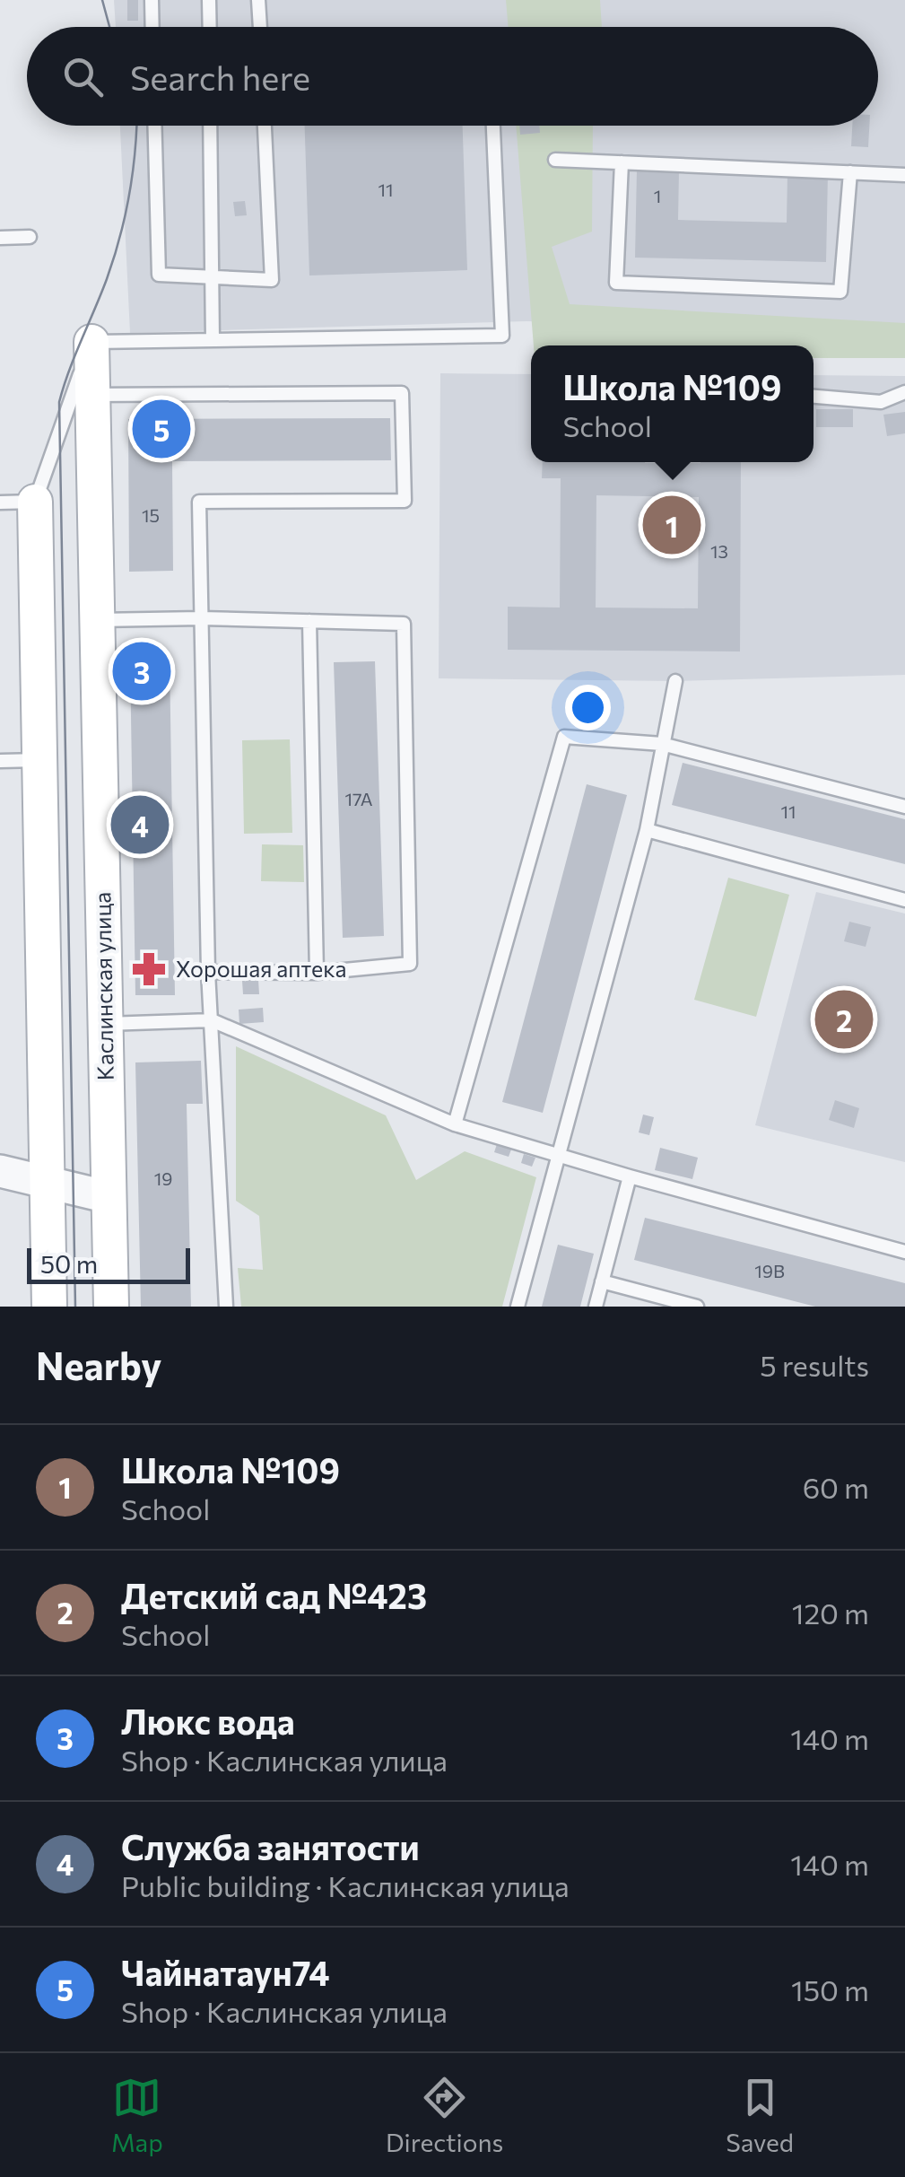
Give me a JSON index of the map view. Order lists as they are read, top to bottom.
{
  "streets": {
    "main road": ["Каслинская улица"]
  },
  "places": {
    "pharmacy": ["Хорошая аптека"]
  },
  "house_numbers": [
    "11",
    "1",
    "15",
    "13",
    "17А",
    "11",
    "19",
    "19В"
  ],
  "scale_bar": "50 m",
  "page": {
    "search": "Search here",
    "popup": ["Школа №109", "School"],
    "pins": [
      "5",
      "1",
      "3",
      "4",
      "2"
    ],
    "scale": "50 m",
    "heading": ["Nearby", "5 results"],
    "list": [
      {
        "mark": "1",
        "name": "Школа №109",
        "note": "School",
        "value": "60 m"
      },
      {
        "mark": "2",
        "name": "Детский сад №423",
        "note": "School",
        "value": "120 m"
      },
      {
        "mark": "3",
        "name": "Люкс вода",
        "note": "Shop · Каслинская улица",
        "value": "140 m"
      },
      {
        "mark": "4",
        "name": "Служба занятости",
        "note": "Public building · Каслинская улица",
        "value": "140 m"
      },
      {
        "mark": "5",
        "name": "Чайнатаун74",
        "note": "Shop · Каслинская улица",
        "value": "150 m"
      }
    ],
    "nav": ["Map", "Directions", "Saved"]
  }
}
